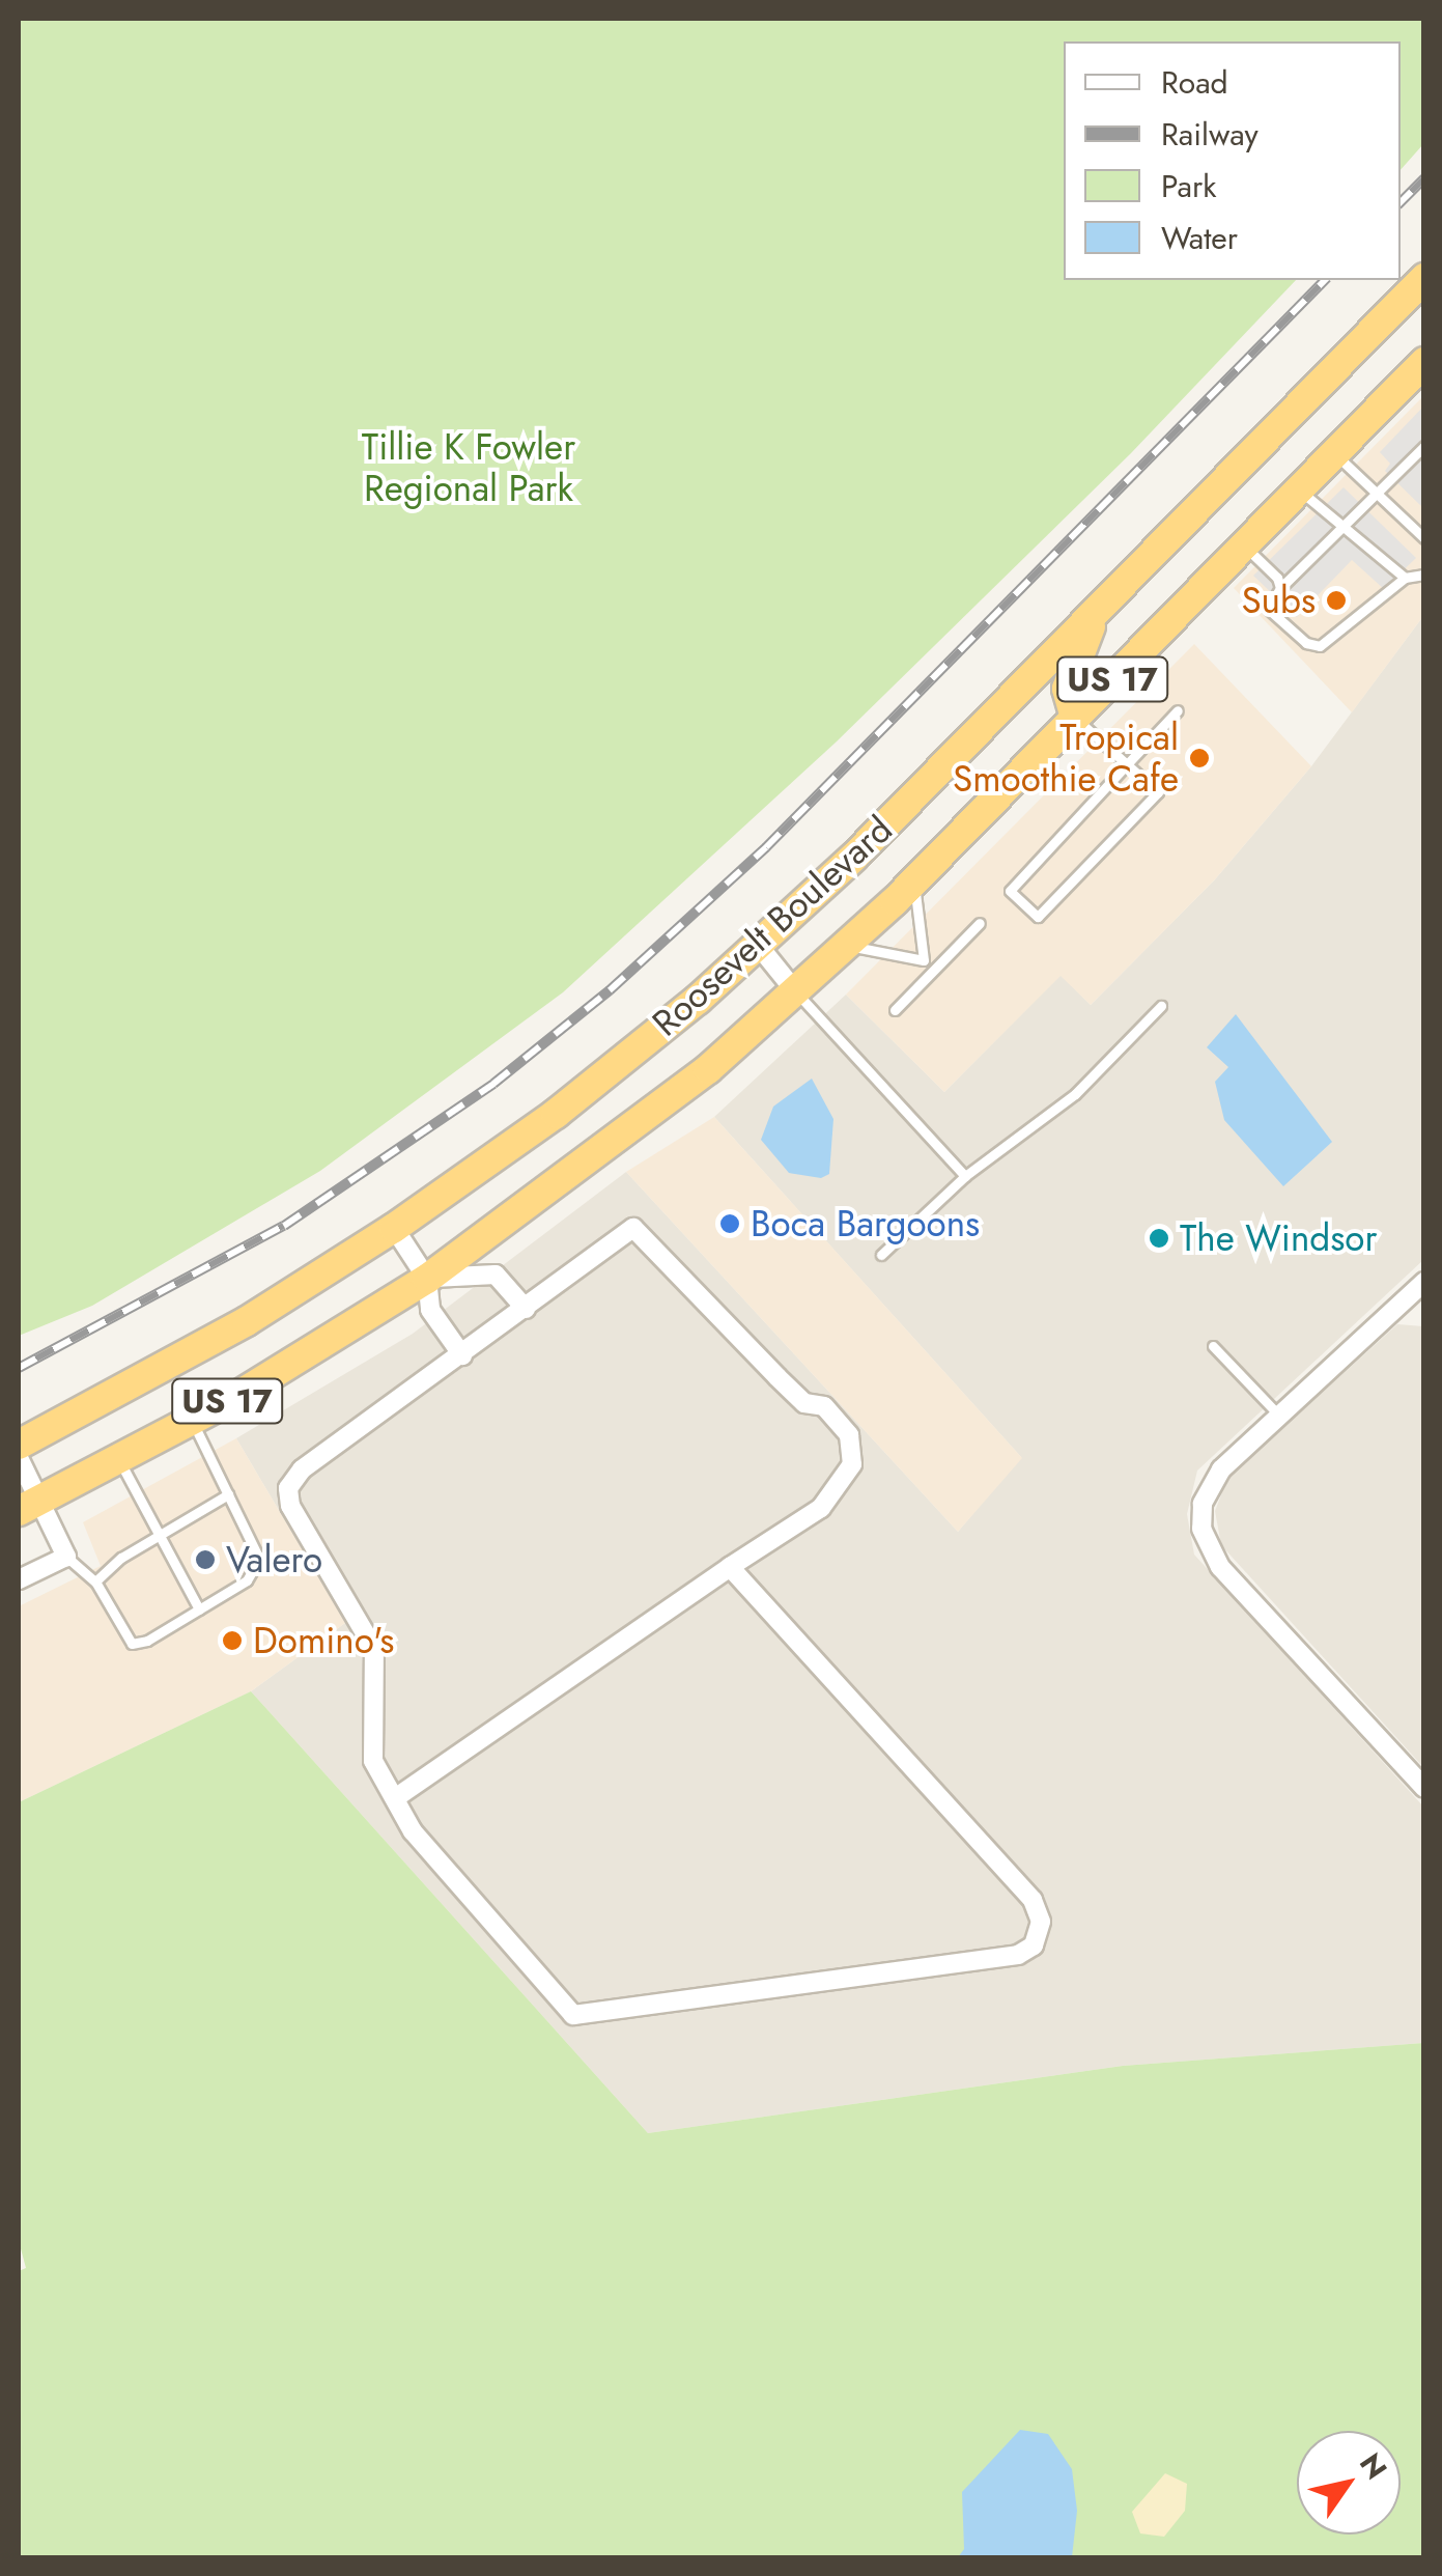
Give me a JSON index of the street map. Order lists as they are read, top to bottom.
{
  "streets": {
    "highway": ["US 17", "Roosevelt Boulevard"]
  },
  "parks": ["Tillie K Fowler Regional Park"],
  "places": [
    "Subs",
    "Tropical Smoothie Cafe",
    "Boca Bargoons",
    "The Windsor",
    "Valero",
    "Domino's"
  ],
  "legend": [
    "Road",
    "Railway",
    "Park",
    "Water"
  ],
  "north": "top right"
}
